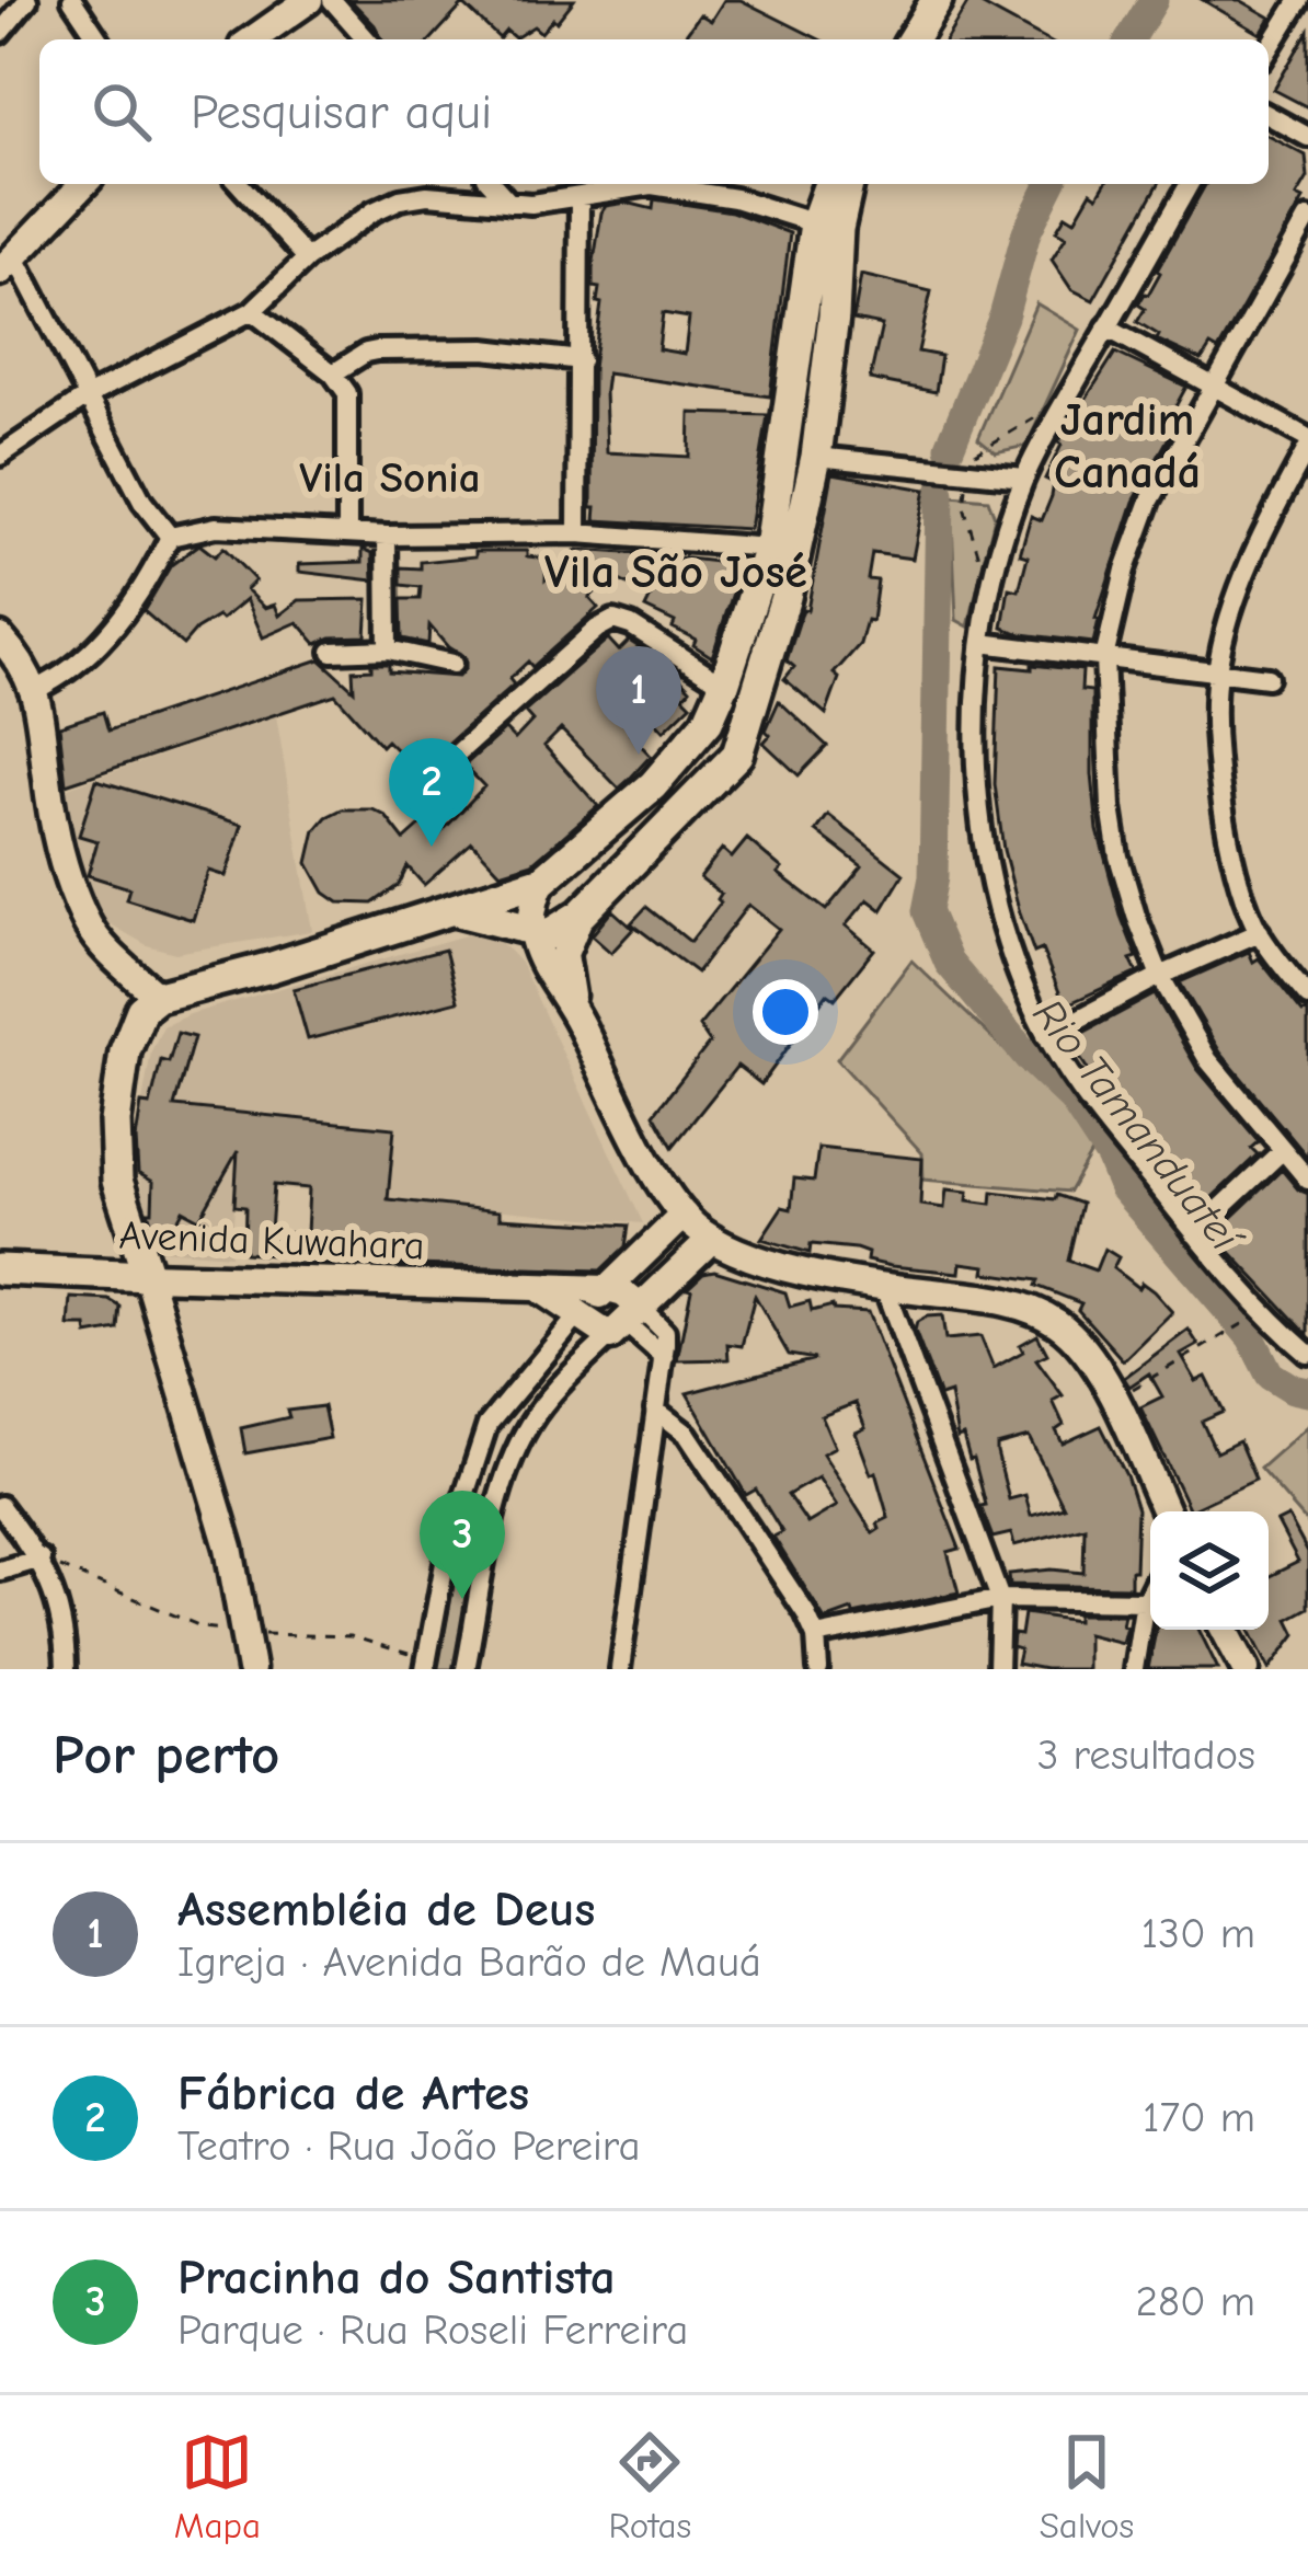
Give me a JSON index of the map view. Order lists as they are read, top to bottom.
{
  "streets": {
    "main road": ["Avenida Kuwahara"]
  },
  "districts": ["Jardim Canadá", "Vila Sonia", "Vila São José"],
  "water": ["Rio Tamanduateí"],
  "page": {
    "search": "Pesquisar aqui",
    "pins": ["1", "2", "3"],
    "heading": ["Por perto", "3 resultados"],
    "list": [
      {
        "mark": "1",
        "name": "Assembléia de Deus",
        "note": "Igreja · Avenida Barão de Mauá",
        "value": "130 m"
      },
      {
        "mark": "2",
        "name": "Fábrica de Artes",
        "note": "Teatro · Rua João Pereira",
        "value": "170 m"
      },
      {
        "mark": "3",
        "name": "Pracinha do Santista",
        "note": "Parque · Rua Roseli Ferreira",
        "value": "280 m"
      }
    ],
    "nav": ["Mapa", "Rotas", "Salvos"]
  }
}
